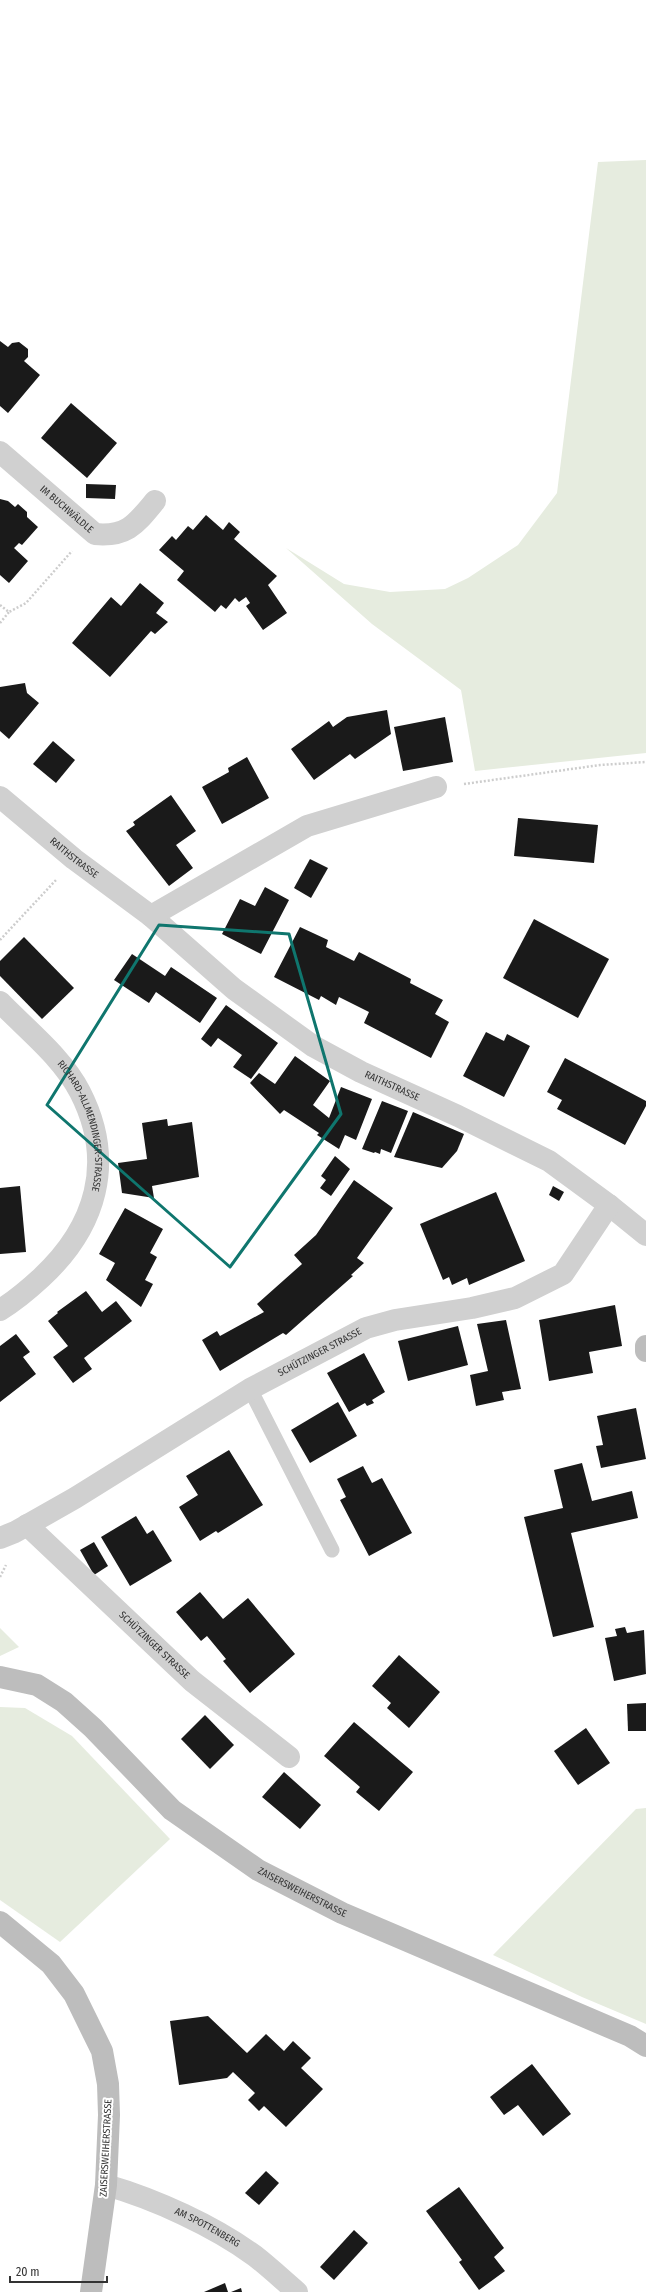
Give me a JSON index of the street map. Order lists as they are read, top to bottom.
{
  "streets": {
    "main road": ["ZAISERSWEIHERSTRASSE"],
    "street": [
      "IM BUCHWÄLDLE",
      "RAITHSTRASSE",
      "RICHARD-ALLMENDINGER-STRASSE",
      "SCHÜTZINGER STRASSE",
      "AM SPOTTENBERG"
    ]
  },
  "crossings": [
    ["RAITHSTRASSE", "SCHÜTZINGER STRASSE"],
    ["ZAISERSWEIHERSTRASSE", "AM SPOTTENBERG"]
  ],
  "scale_bar": "20 m"
}
